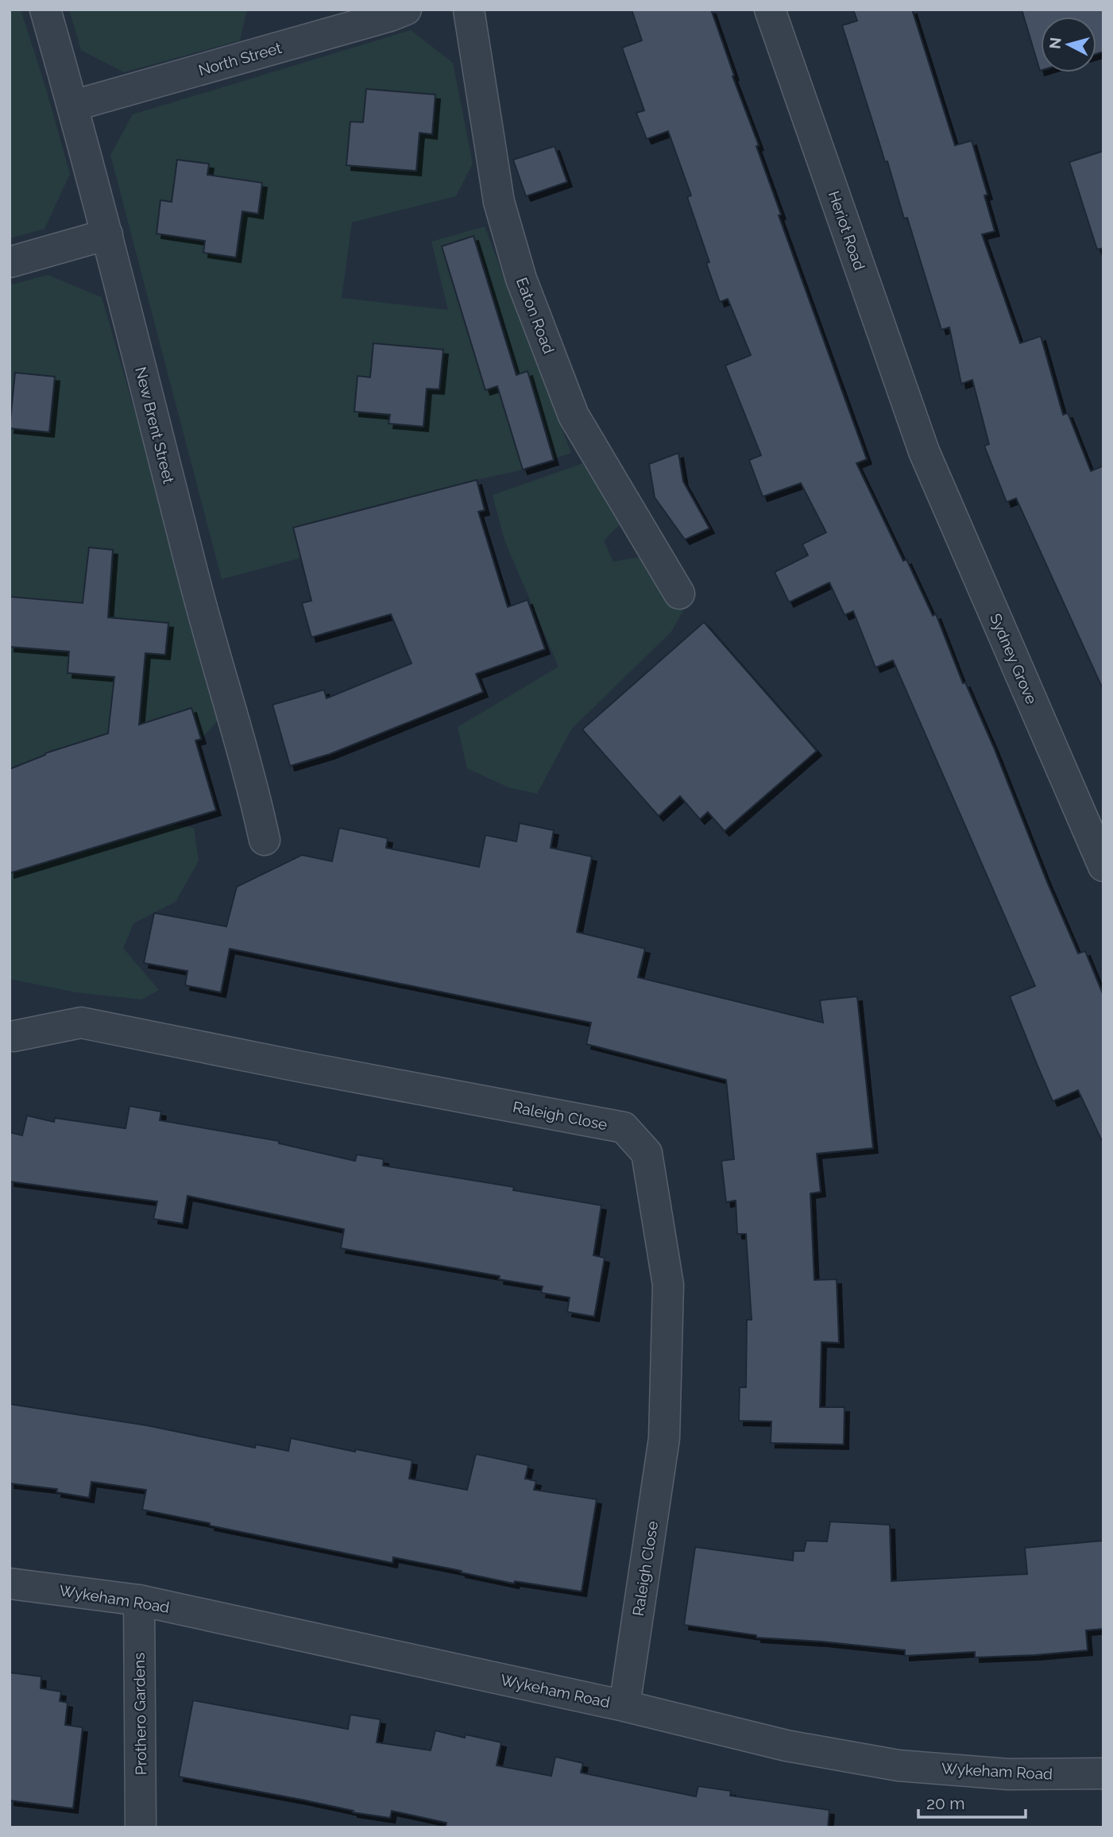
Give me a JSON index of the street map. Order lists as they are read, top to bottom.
{
  "streets": {
    "street": [
      "North Street",
      "Heriot Road",
      "Eaton Road",
      "New Brent Street",
      "Sydney Grove",
      "Raleigh Close",
      "Wykeham Road",
      "Prothero Gardens"
    ]
  },
  "crossings": [
    ["North Street", "New Brent Street"],
    ["Heriot Road", "Sydney Grove"],
    ["Raleigh Close", "Wykeham Road"],
    ["Wykeham Road", "Prothero Gardens"]
  ],
  "scale_bar": "20 m",
  "north": "left"
}
